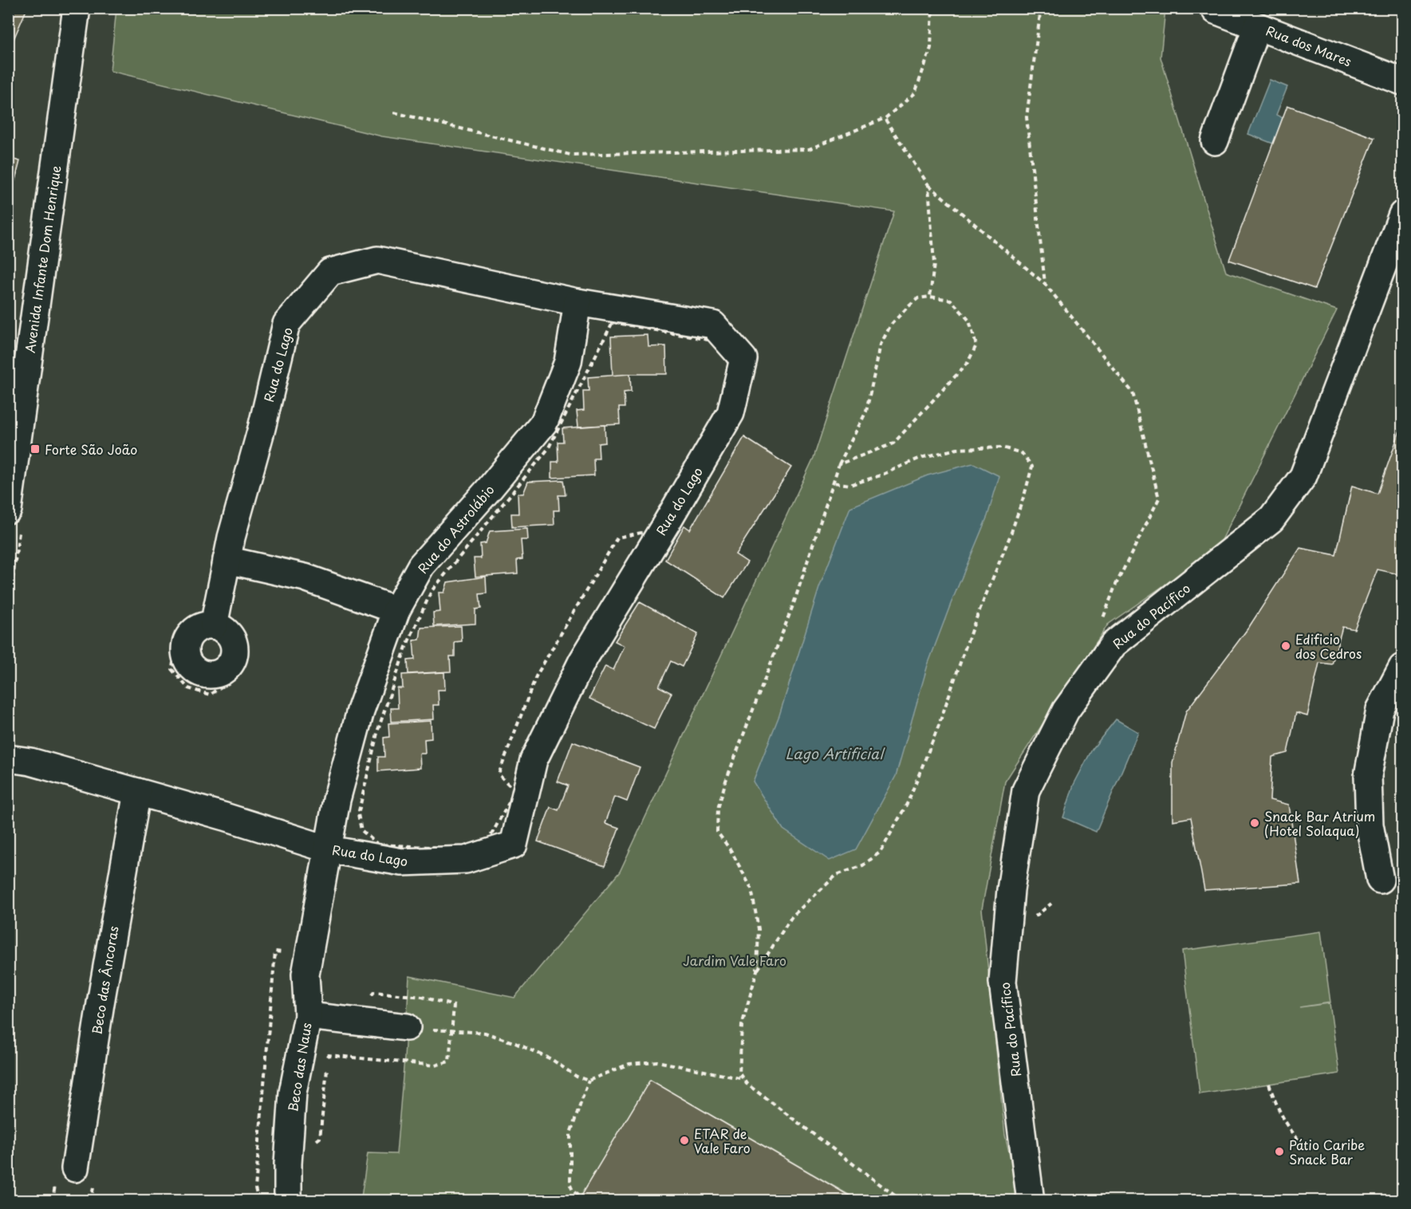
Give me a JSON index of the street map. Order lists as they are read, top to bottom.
{
  "streets": {
    "street": [
      "Rua dos Mares",
      "Avenida Infante Dom Henrique",
      "Rua do Lago",
      "Rua do Astrolábio",
      "Rua do Pacífico",
      "Beco das Âncoras",
      "Beco das Naus"
    ]
  },
  "crossings": [
    ["Rua do Lago", "Rua do Astrolábio"],
    ["Rua do Lago", "Beco das Âncoras"],
    ["Rua do Lago", "Beco das Naus"],
    ["Rua do Astrolábio", "Beco das Naus"]
  ],
  "water": ["Lago Artificial"],
  "parks": ["Jardim Vale Faro"],
  "places": {
    "transit": ["Forte São João"],
    "other": [
      "Edificio dos Cedros",
      "Snack Bar Atrium (Hotel Solaqua)",
      "ETAR de Vale Faro",
      "Pátio Caribe Snack Bar"
    ]
  }
}
